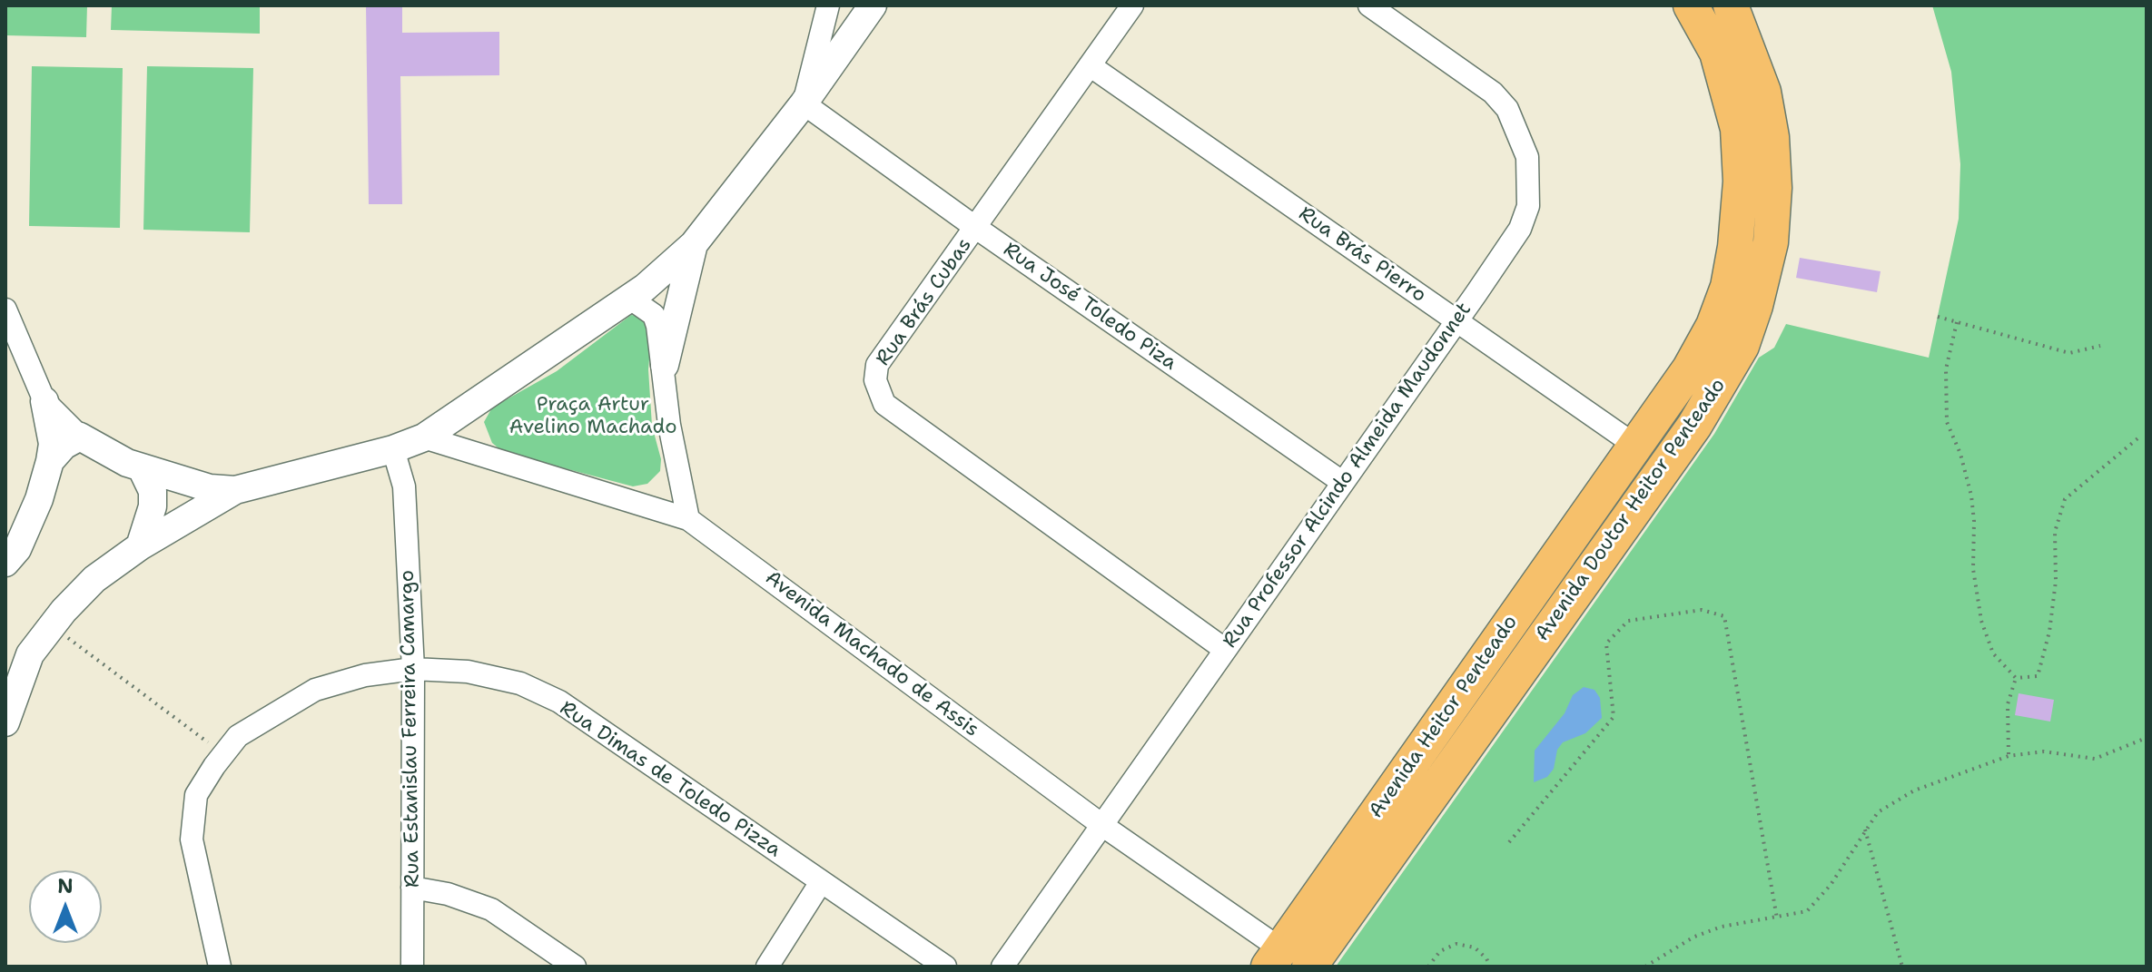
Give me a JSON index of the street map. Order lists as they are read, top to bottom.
{
  "streets": {
    "main road": ["Avenida Doutor Heitor Penteado", "Avenida Heitor Penteado"],
    "street": [
      "Rua Brás Pierro",
      "Rua Brás Cubas",
      "Rua José Toledo Piza",
      "Rua Professor Alcindo Almeida Maudonnet",
      "Avenida Machado de Assis",
      "Rua Estanislau Ferreira Camargo",
      "Rua Dimas de Toledo Pizza"
    ]
  },
  "crossings": [
    ["Rua Brás Pierro", "Rua Brás Cubas"],
    ["Rua Brás Pierro", "Rua Professor Alcindo Almeida Maudonnet"],
    ["Rua Brás Pierro", "Avenida Doutor Heitor Penteado"],
    ["Rua Brás Pierro", "Avenida Heitor Penteado"],
    ["Rua Brás Cubas", "Rua José Toledo Piza"],
    ["Rua Brás Cubas", "Rua Professor Alcindo Almeida Maudonnet"],
    ["Rua José Toledo Piza", "Rua Professor Alcindo Almeida Maudonnet"],
    ["Rua Professor Alcindo Almeida Maudonnet", "Avenida Machado de Assis"],
    ["Avenida Doutor Heitor Penteado", "Avenida Heitor Penteado"],
    ["Avenida Machado de Assis", "Avenida Heitor Penteado"],
    ["Rua Estanislau Ferreira Camargo", "Rua Dimas de Toledo Pizza"]
  ],
  "parks": ["Praça Artur Avelino Machado"],
  "north": "top"
}
